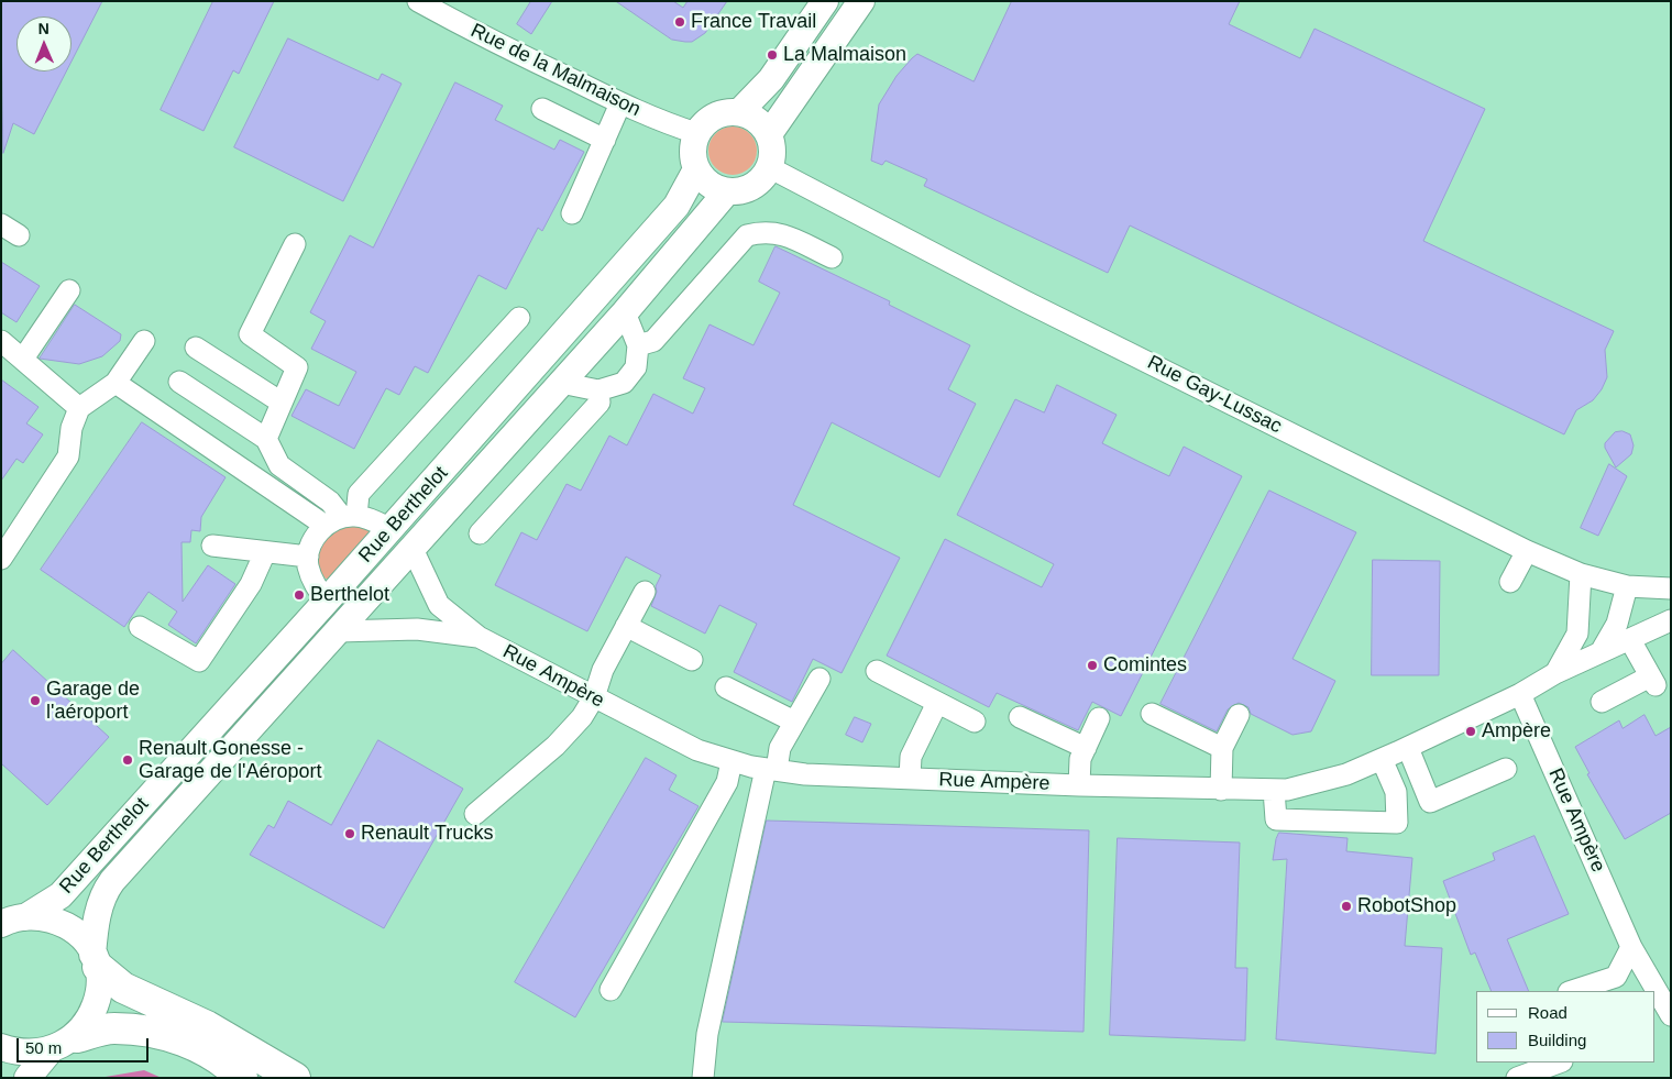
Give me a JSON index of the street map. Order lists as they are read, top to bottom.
{
  "streets": {
    "main road": ["Rue Berthelot"],
    "street": ["Rue de la Malmaison", "Rue Gay-Lussac", "Rue Ampère"]
  },
  "crossings": [
    ["Rue de la Malmaison", "Rue Gay-Lussac"],
    ["Rue de la Malmaison", "Rue Berthelot"],
    ["Rue Gay-Lussac", "Rue Berthelot"],
    ["Rue Berthelot", "Rue Ampère"]
  ],
  "places": [
    "France Travail",
    "La Malmaison",
    "Berthelot",
    "Comintes",
    "Garage de l'aéroport",
    "Ampère",
    "Renault Gonesse - Garage de l'Aéroport",
    "Renault Trucks",
    "RobotShop"
  ],
  "legend": ["Road", "Building"],
  "scale_bar": "50 m",
  "north": "top"
}
